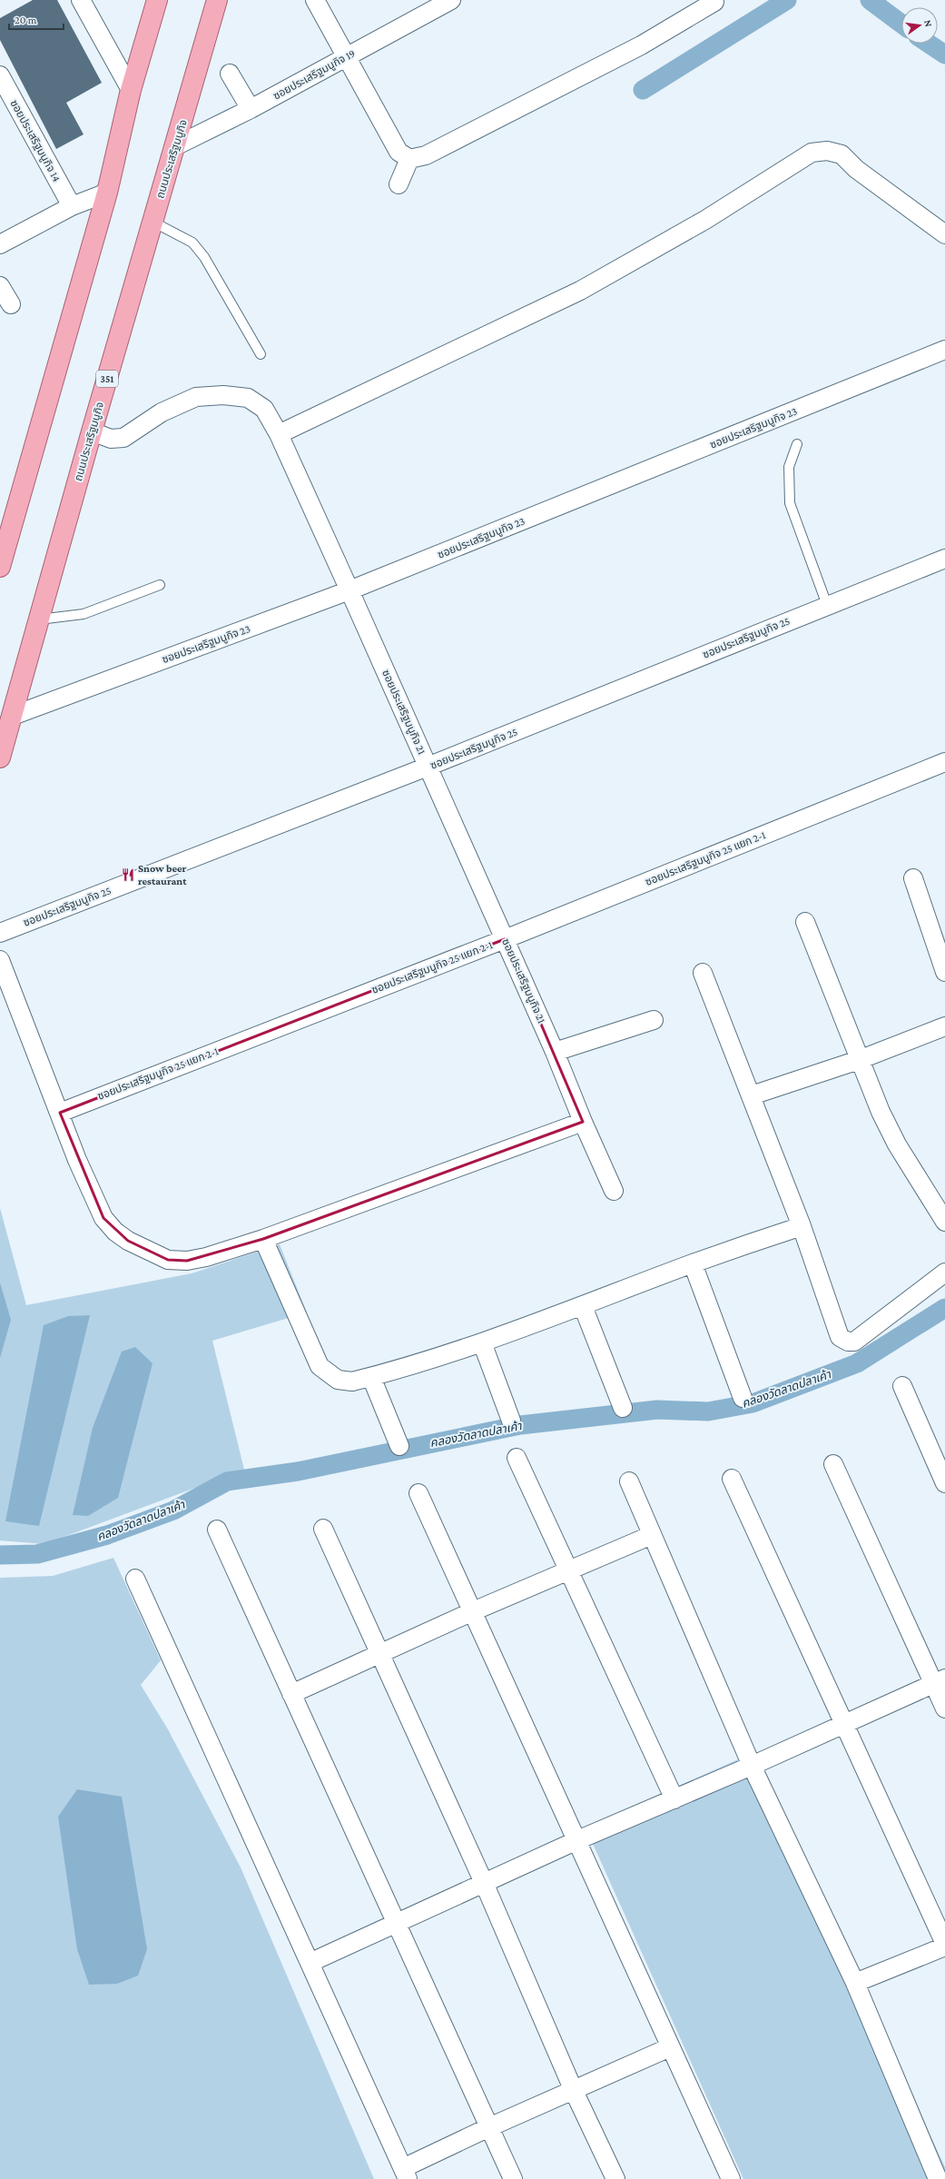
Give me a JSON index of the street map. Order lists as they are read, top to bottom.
{
  "streets": {
    "main road": ["ถนนประเสริฐมนูกิจ", "351"],
    "street": [
      "ซอยประเสริฐมนูกิจ 19",
      "ซอยประเสริฐมนูกิจ 14",
      "ซอยประเสริฐมนูกิจ 23",
      "ซอยประเสริฐมนูกิจ 25",
      "ซอยประเสริฐมนูกิจ 21",
      "ซอยประเสริฐมนูกิจ 25 แยก 2-1"
    ]
  },
  "crossings": [
    ["ซอยประเสริฐมนูกิจ 19", "ถนนประเสริฐมนูกิจ"],
    ["ถนนประเสริฐมนูกิจ", "ซอยประเสริฐมนูกิจ 23"],
    ["ถนนประเสริฐมนูกิจ", "ซอยประเสริฐมนูกิจ 21"],
    ["ซอยประเสริฐมนูกิจ 23", "ซอยประเสริฐมนูกิจ 21"],
    ["ซอยประเสริฐมนูกิจ 25", "ซอยประเสริฐมนูกิจ 21"],
    ["ซอยประเสริฐมนูกิจ 21", "ซอยประเสริฐมนูกิจ 25 แยก 2-1"]
  ],
  "water": ["คลองวัดลาดปลาเค้า"],
  "places": {
    "restaurant": ["Snow beer restaurant"]
  },
  "scale_bar": "20 m",
  "north": "right"
}
